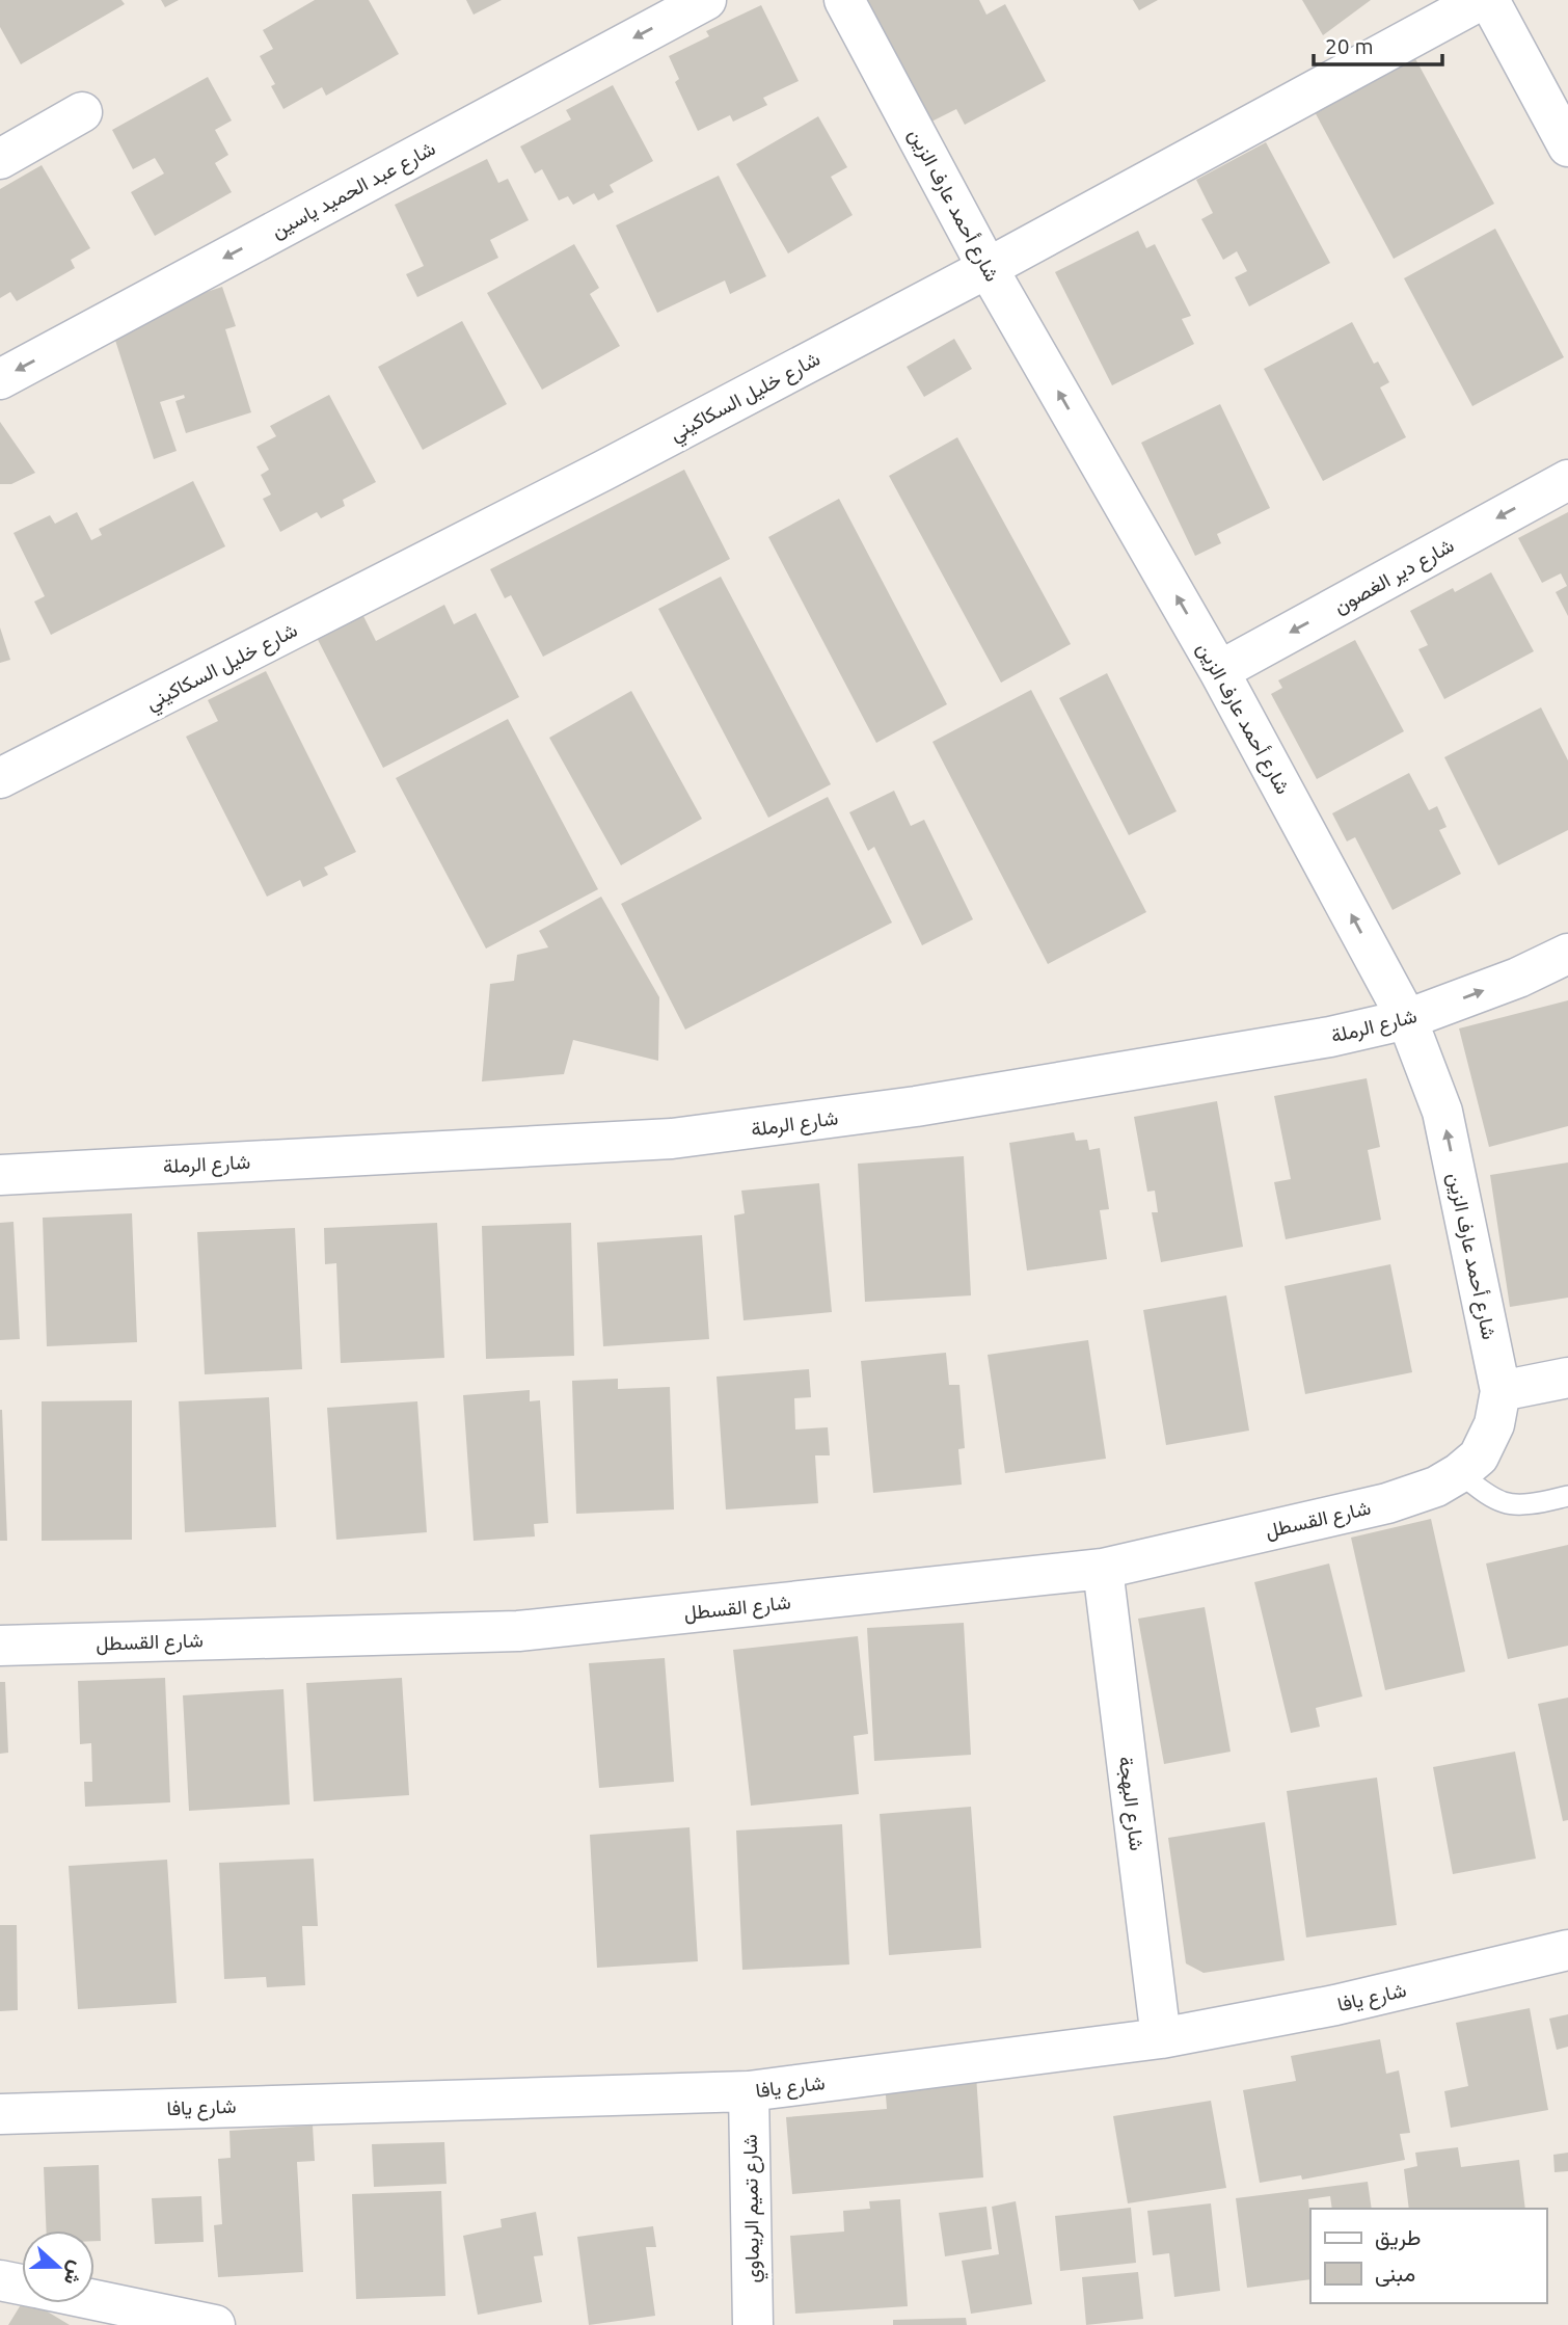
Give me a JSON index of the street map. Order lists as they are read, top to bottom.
{
  "streets": {
    "street": [
      "شارع عبد الحميد ياسين",
      "شارع أحمد عارف الزين",
      "شارع خليل السكاكيني",
      "شارع دير الغصون",
      "شارع الرملة",
      "شارع القسطل",
      "شارع البهجة",
      "شارع يافا",
      "شارع تميم الريماوي"
    ]
  },
  "crossings": [
    ["شارع أحمد عارف الزين", "شارع خليل السكاكيني"],
    ["شارع أحمد عارف الزين", "شارع دير الغصون"],
    ["شارع أحمد عارف الزين", "شارع الرملة"],
    ["شارع أحمد عارف الزين", "شارع القسطل"],
    ["شارع القسطل", "شارع البهجة"],
    ["شارع البهجة", "شارع يافا"],
    ["شارع يافا", "شارع تميم الريماوي"]
  ],
  "one_way": ["شارع عبد الحميد ياسين", "شارع أحمد عارف الزين", "شارع دير الغصون"],
  "legend": ["طريق", "مبنى"],
  "scale_bar": "20 m",
  "north": "right"
}
